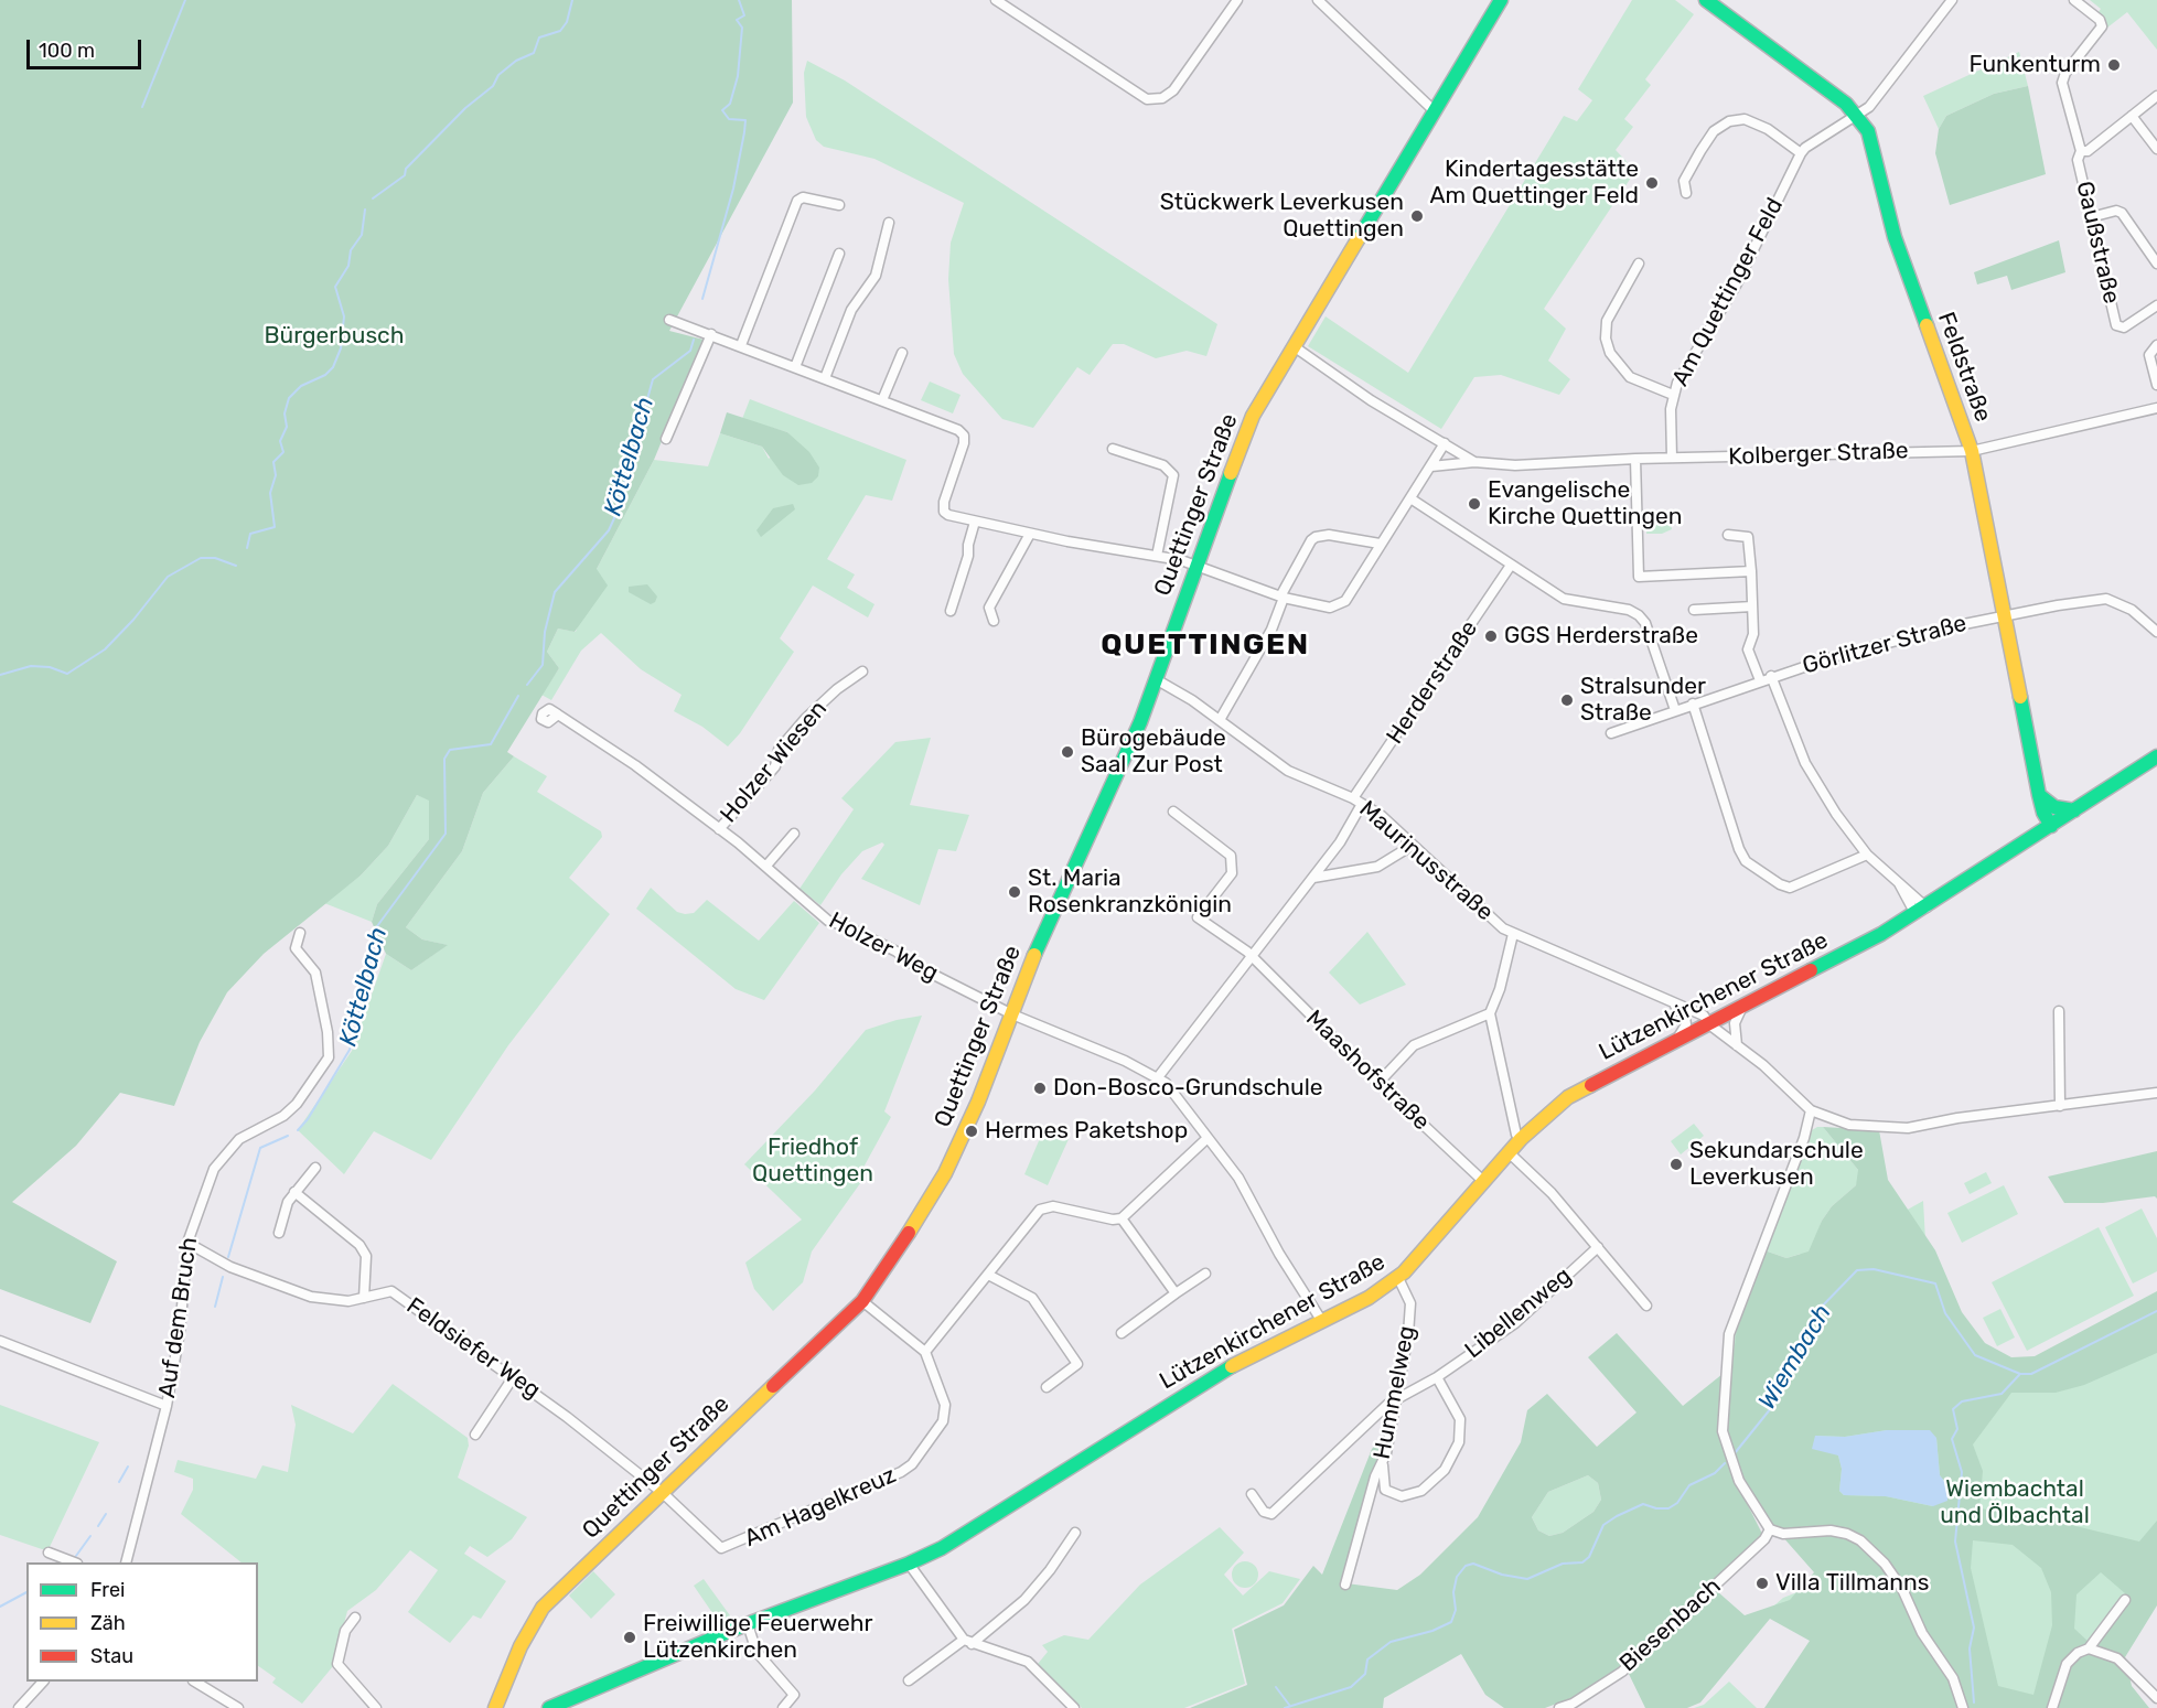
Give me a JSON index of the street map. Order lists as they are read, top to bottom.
{
  "streets": {
    "main road": ["Feldstraße", "Quettinger Straße", "Lützenkirchener Straße"],
    "street": [
      "Gaußstraße",
      "Am Quettinger Feld",
      "Kolberger Straße",
      "Görlitzer Straße",
      "Herderstraße",
      "Holzer Wiesen",
      "Maurinusstraße",
      "Holzer Weg",
      "Maashofstraße",
      "Libellenweg",
      "Auf dem Bruch",
      "Feldsiefer Weg",
      "Hummelweg",
      "Am Hagelkreuz",
      "Biesenbach"
    ]
  },
  "crossings": [
    ["Am Quettinger Feld", "Feldstraße"],
    ["Am Quettinger Feld", "Kolberger Straße"],
    ["Feldstraße", "Kolberger Straße"],
    ["Feldstraße", "Görlitzer Straße"],
    ["Feldstraße", "Lützenkirchener Straße"],
    ["Kolberger Straße", "Quettinger Straße"],
    ["Quettinger Straße", "Maurinusstraße"],
    ["Quettinger Straße", "Holzer Weg"],
    ["Quettinger Straße", "Feldsiefer Weg"],
    ["Quettinger Straße", "Am Hagelkreuz"],
    ["Herderstraße", "Maurinusstraße"],
    ["Herderstraße", "Holzer Weg"],
    ["Herderstraße", "Maashofstraße"],
    ["Holzer Wiesen", "Holzer Weg"],
    ["Maurinusstraße", "Lützenkirchener Straße"],
    ["Lützenkirchener Straße", "Maashofstraße"],
    ["Lützenkirchener Straße", "Hummelweg"],
    ["Libellenweg", "Hummelweg"],
    ["Auf dem Bruch", "Feldsiefer Weg"],
    ["Feldsiefer Weg", "Am Hagelkreuz"]
  ],
  "districts": ["QUETTINGEN"],
  "water": ["Köttelbach", "Wiembach"],
  "parks": ["Bürgerbusch", "Friedhof Quettingen", "Wiembachtal und Ölbachtal"],
  "places": [
    "Funkenturm",
    "Kindertagesstätte Am Quettinger Feld",
    "Stückwerk Leverkusen Quettingen",
    "Evangelische Kirche Quettingen",
    "GGS Herderstraße",
    "Stralsunder Straße",
    "Bürogebäude Saal Zur Post",
    "St. Maria Rosenkranzkönigin",
    "Don-Bosco-Grundschule",
    "Hermes Paketshop",
    "Sekundarschule Leverkusen",
    "Villa Tillmanns",
    "Freiwillige Feuerwehr Lützenkirchen"
  ],
  "legend": ["Frei", "Zäh", "Stau"],
  "scale_bar": "100 m"
}
